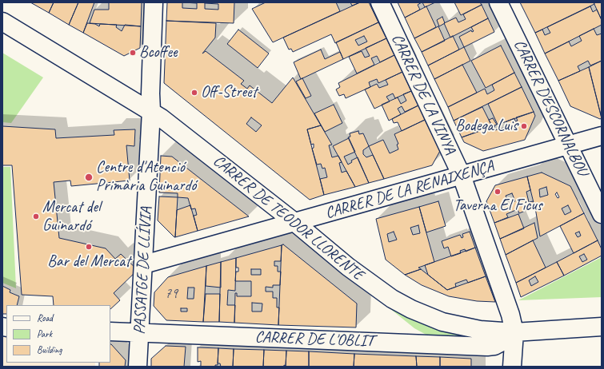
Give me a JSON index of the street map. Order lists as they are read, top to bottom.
{
  "streets": {
    "street": [
      "CARRER DE LA VINYA",
      "CARRER D'ESCORNALBOU",
      "CARRER DE LA RENAIXENÇA",
      "CARRER DE TEODOR LLORENTE",
      "PASSATGE DE LLÍVIA",
      "CARRER DE L'OBLIT"
    ]
  },
  "crossings": [
    ["CARRER DE LA VINYA", "CARRER DE LA RENAIXENÇA"],
    ["CARRER DE LA VINYA", "CARRER DE TEODOR LLORENTE"],
    ["CARRER DE LA VINYA", "CARRER DE L'OBLIT"],
    ["CARRER D'ESCORNALBOU", "CARRER DE LA RENAIXENÇA"],
    ["CARRER DE LA RENAIXENÇA", "CARRER DE TEODOR LLORENTE"],
    ["CARRER DE LA RENAIXENÇA", "PASSATGE DE LLÍVIA"],
    ["CARRER DE TEODOR LLORENTE", "PASSATGE DE LLÍVIA"],
    ["CARRER DE TEODOR LLORENTE", "CARRER DE L'OBLIT"],
    ["PASSATGE DE LLÍVIA", "CARRER DE L'OBLIT"]
  ],
  "places": [
    "Bcoffee",
    "Off-Street",
    "Bodega Luis",
    "Centre d'Atenció Primària Guinardó",
    "Taverna El Ficus",
    "Mercat del Guinardó",
    "Bar del Mercat"
  ],
  "house_numbers": ["79"],
  "legend": ["Road", "Park", "Building"]
}
